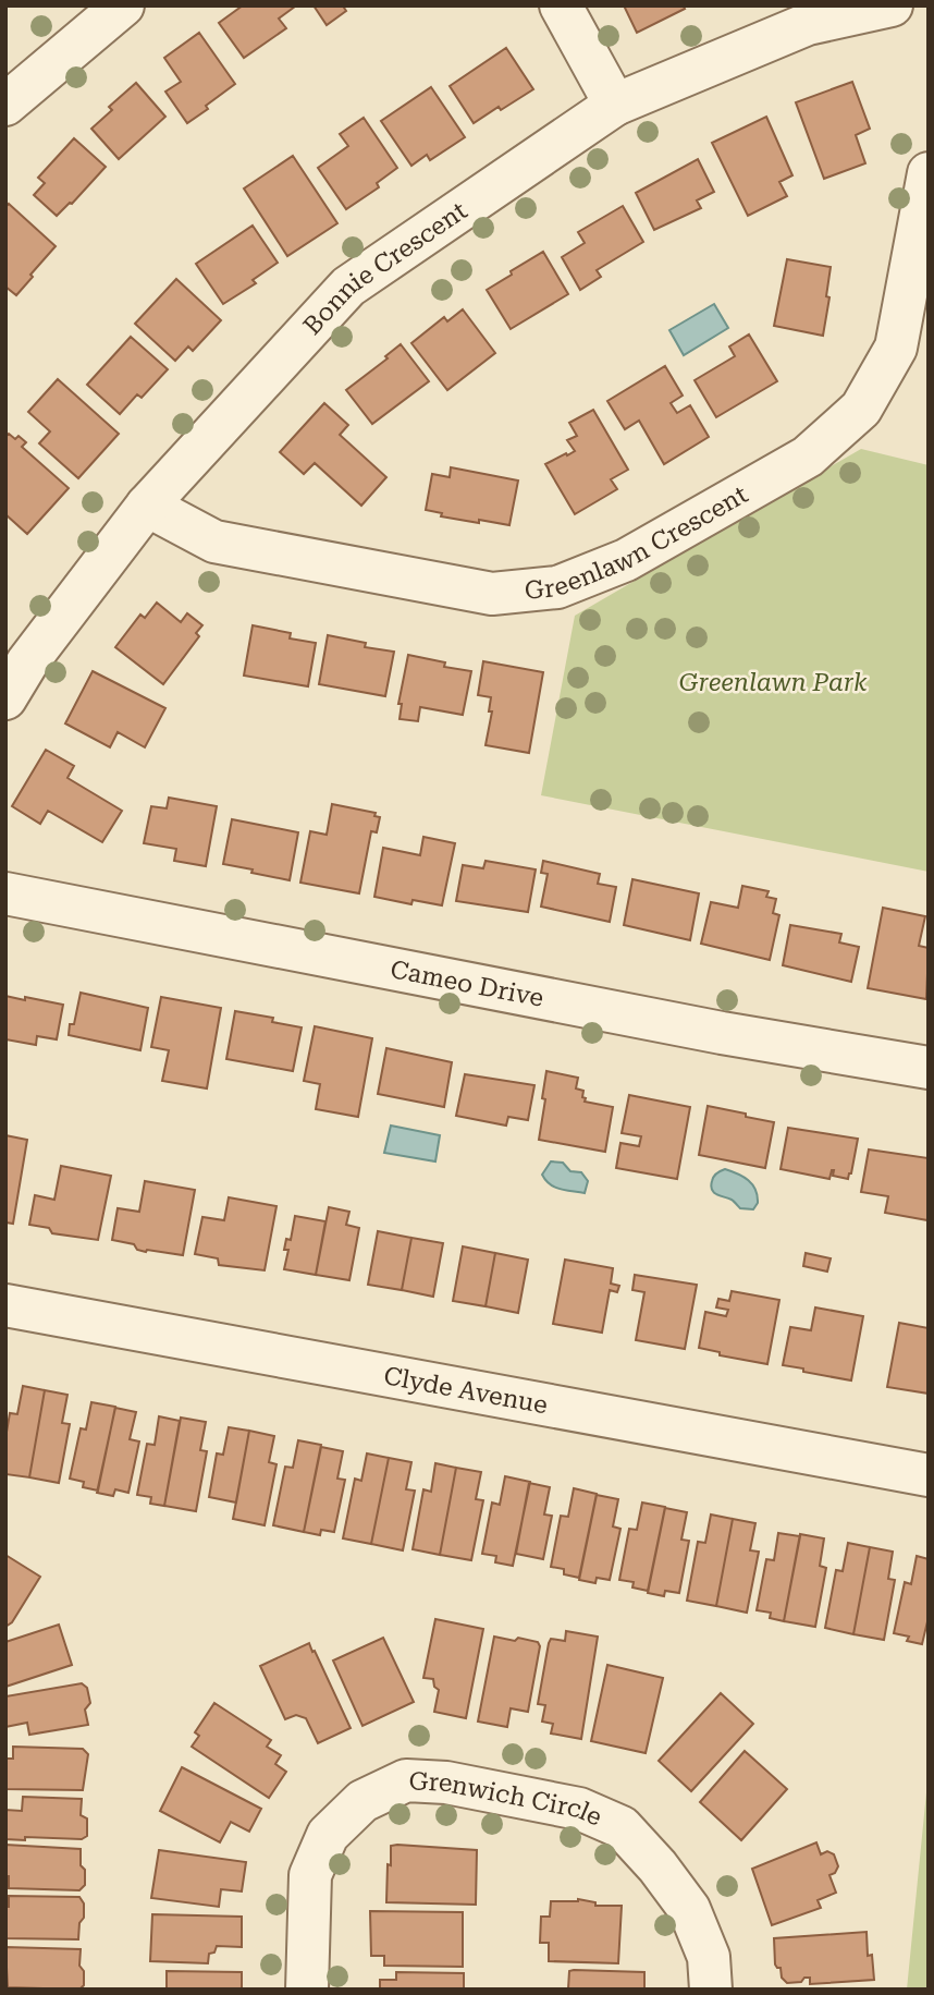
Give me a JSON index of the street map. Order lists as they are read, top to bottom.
{
  "streets": {
    "street": [
      "Bonnie Crescent",
      "Greenlawn Crescent",
      "Cameo Drive",
      "Clyde Avenue",
      "Grenwich Circle"
    ]
  },
  "crossings": [
    ["Bonnie Crescent", "Greenlawn Crescent"]
  ],
  "parks": ["Greenlawn Park"]
}
